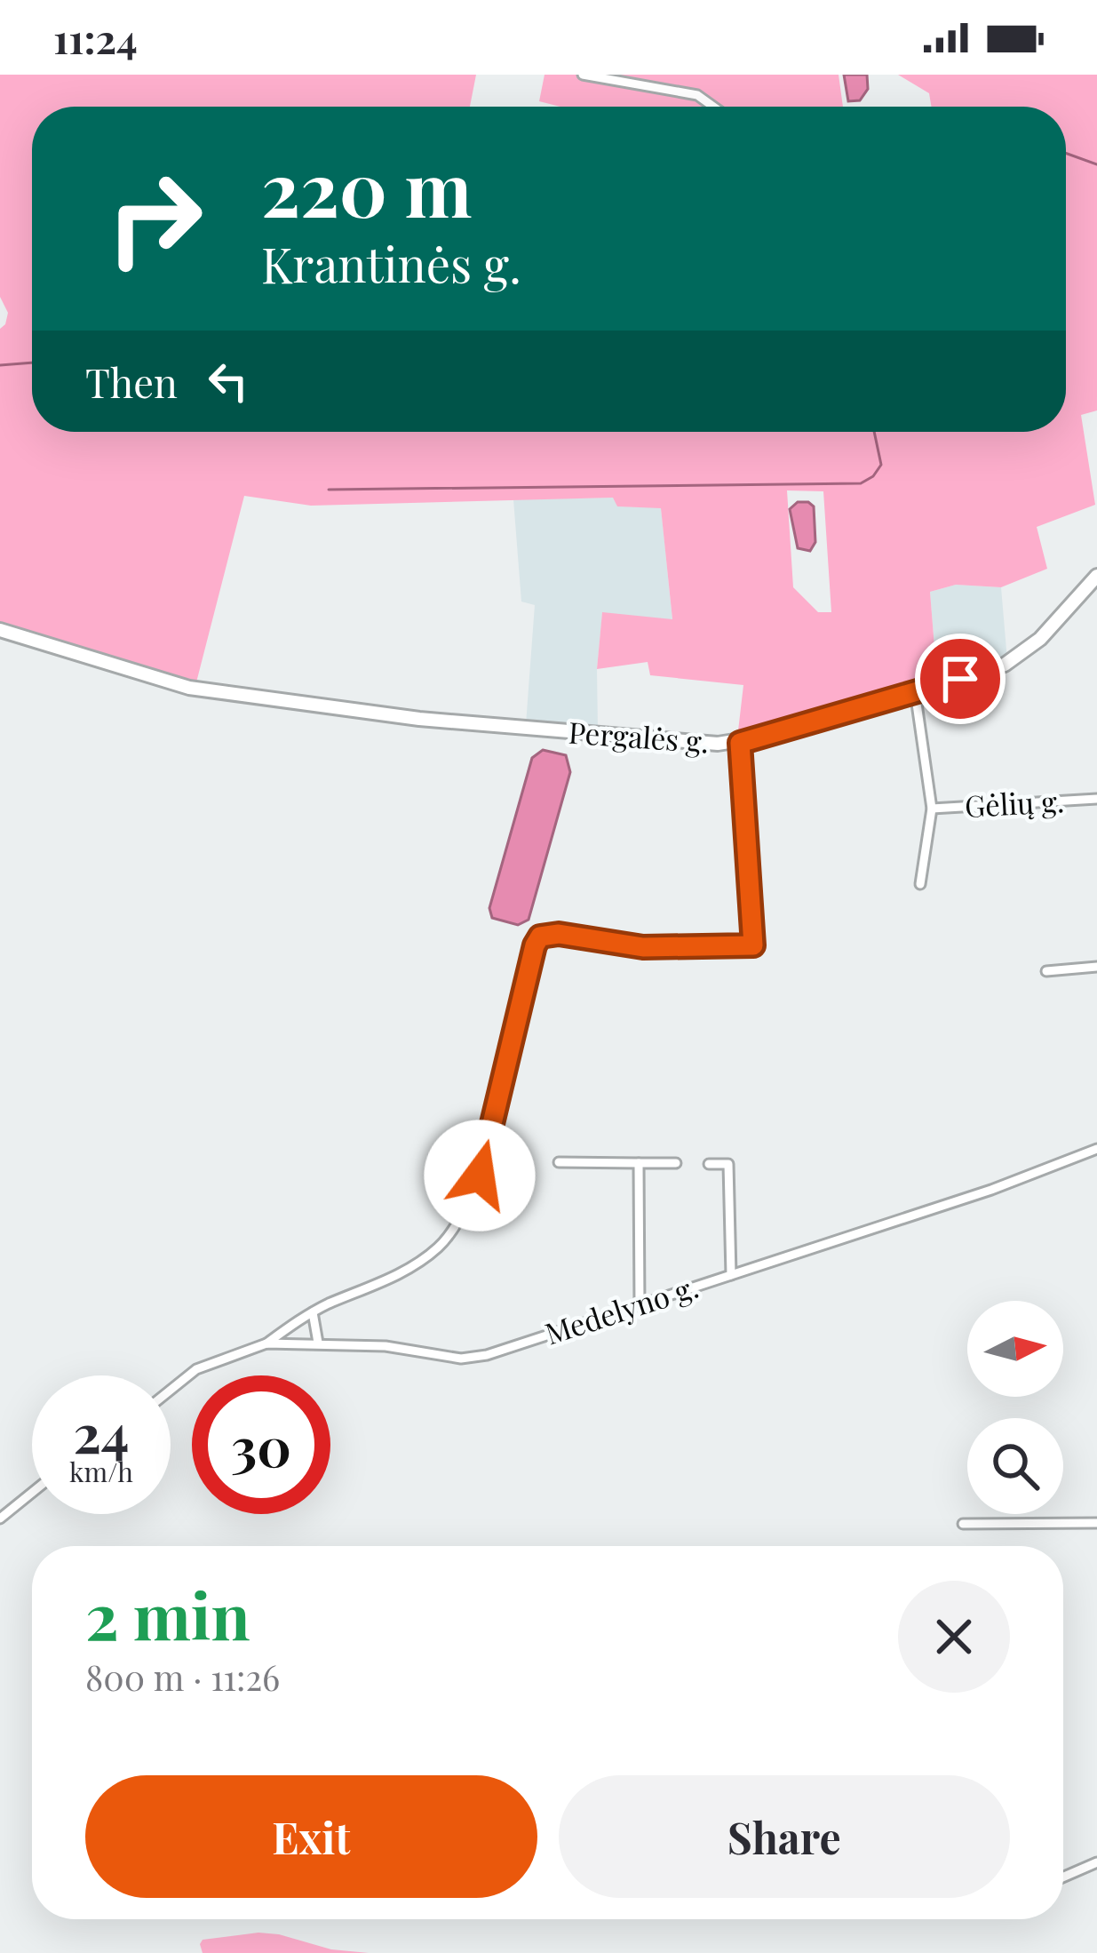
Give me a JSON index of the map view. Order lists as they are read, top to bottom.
{
  "streets": {
    "main road": ["Pergalės g."],
    "street": ["Gėlių g.", "Medelyno g."]
  },
  "north": "right",
  "page": {
    "status": "11:24",
    "turn": ["220 m", "Krantinės g."],
    "then": "Then",
    "speed": "24 km/h",
    "limit": "30",
    "heading": ["2 min", "800 m · 11:26"],
    "buttons": ["Exit", "Share"]
  }
}
